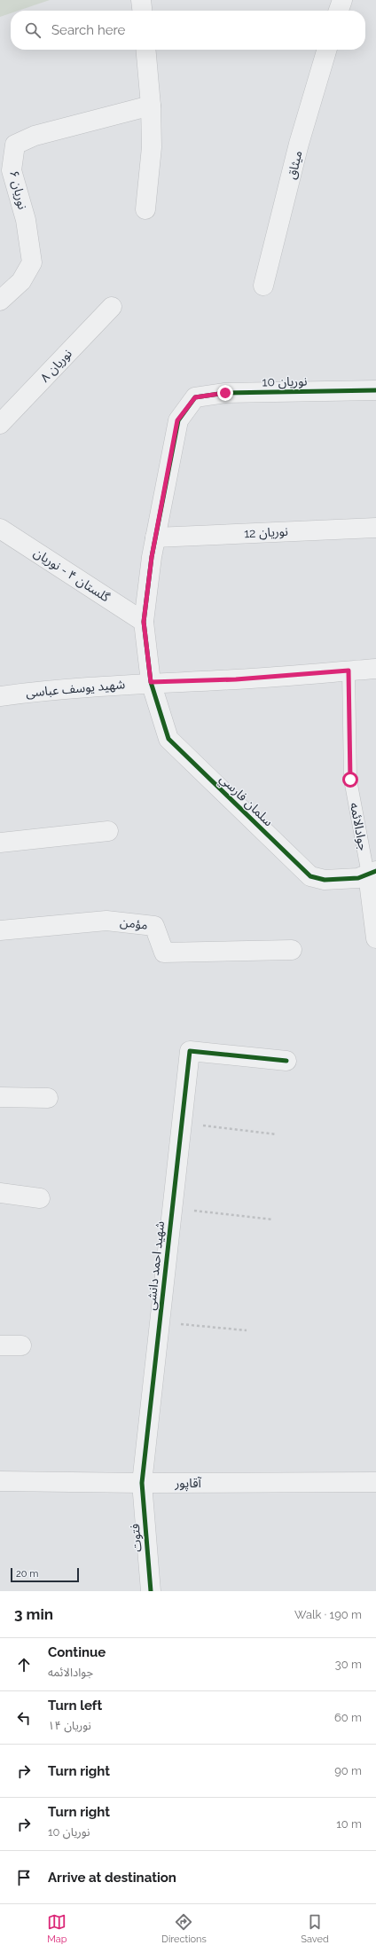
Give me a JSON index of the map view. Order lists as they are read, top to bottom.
{
  "streets": {
    "street": [
      "ميثاق",
      "نوریان ۶",
      "نوریان ۸",
      "نوریان 10",
      "نوریان 12",
      "گلستان ۴ - نوریان",
      "شهید یوسف عباسی",
      "سلمان فارسي",
      "جوادالائمه",
      "مؤمن",
      "شهید احمد دانشی",
      "آقاپور",
      "فتوت"
    ]
  },
  "crossings": [
    ["نوریان 10", "سلمان فارسي"],
    ["نوریان 12", "سلمان فارسي"],
    ["گلستان ۴ - نوریان", "سلمان فارسي"],
    ["شهید یوسف عباسی", "سلمان فارسي"],
    ["شهید یوسف عباسی", "جوادالائمه"],
    ["سلمان فارسي", "جوادالائمه"],
    ["شهید احمد دانشی", "آقاپور"],
    ["شهید احمد دانشی", "فتوت"],
    ["آقاپور", "فتوت"]
  ],
  "scale_bar": "20 m",
  "page": {
    "search": "Search here",
    "scale": "20 m",
    "heading": ["3 min", "Walk · 190 m"],
    "list": [
      ["Continue", "جوادالائمه", "30 m"],
      ["Turn left", "نوریان ۱۴", "60 m"],
      ["Turn right", "90 m"],
      ["Turn right", "نوریان 10", "10 m"],
      "Arrive at destination"
    ],
    "nav": ["Map", "Directions", "Saved"]
  }
}
